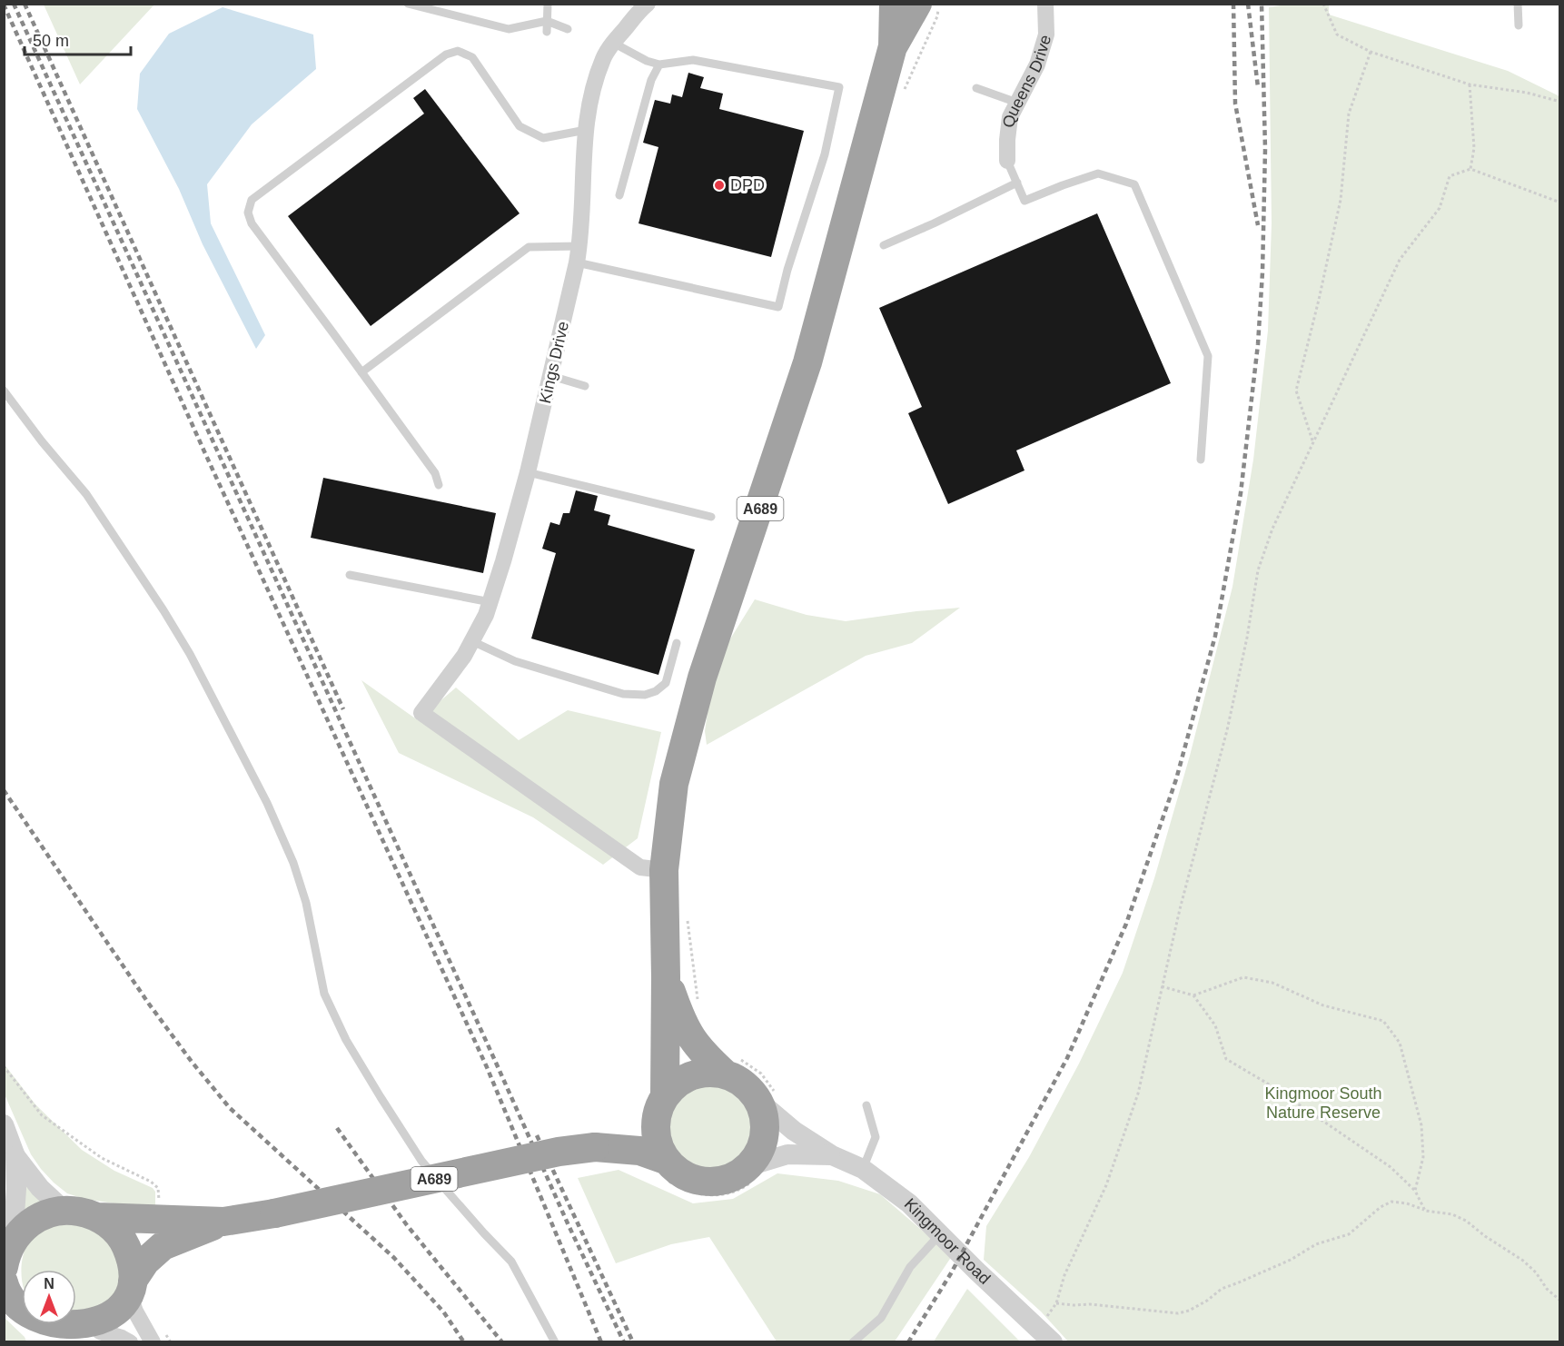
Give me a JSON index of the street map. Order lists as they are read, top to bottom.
{
  "streets": {
    "highway": ["A689"],
    "street": ["Queens Drive", "Kings Drive", "Kingmoor Road"]
  },
  "crossings": [
    ["Kings Drive", "A689"],
    ["A689", "Kingmoor Road"]
  ],
  "parks": ["Kingmoor South Nature Reserve"],
  "places": ["DPD"],
  "scale_bar": "50 m",
  "north": "top"
}
